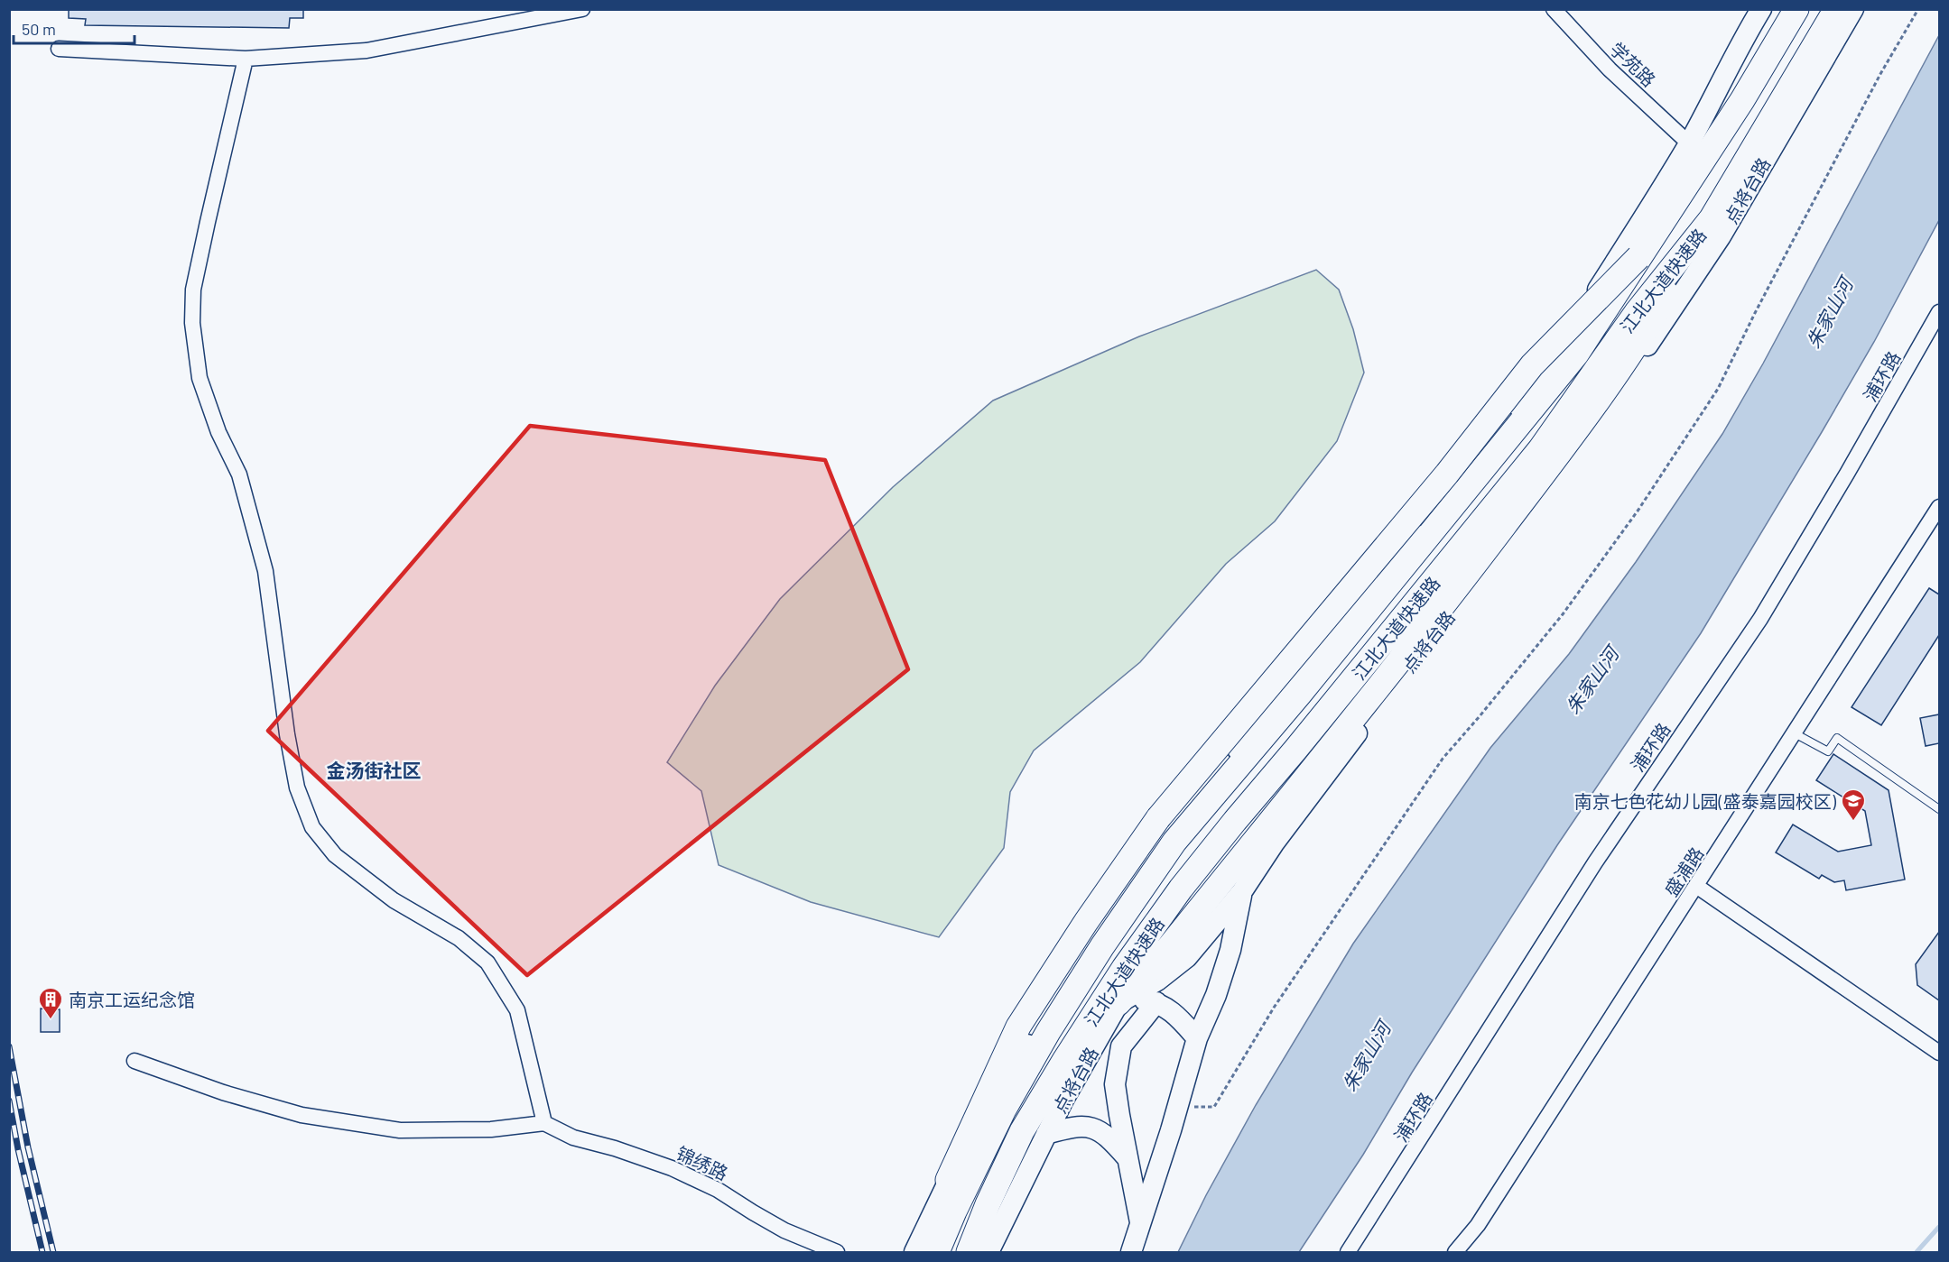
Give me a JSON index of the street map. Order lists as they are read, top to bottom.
{
  "streets": {
    "highway": ["江北大道快速路"],
    "main road": ["点将台路"],
    "street": [
      "学苑路",
      "浦环路",
      "盛浦路",
      "锦绣路"
    ]
  },
  "districts": ["金汤街社区"],
  "water": ["朱家山河"],
  "places": {
    "school or university": ["南京七色花幼儿园(盛泰嘉园校区)"],
    "building": ["南京工运纪念馆"]
  },
  "scale_bar": "50 m"
}
